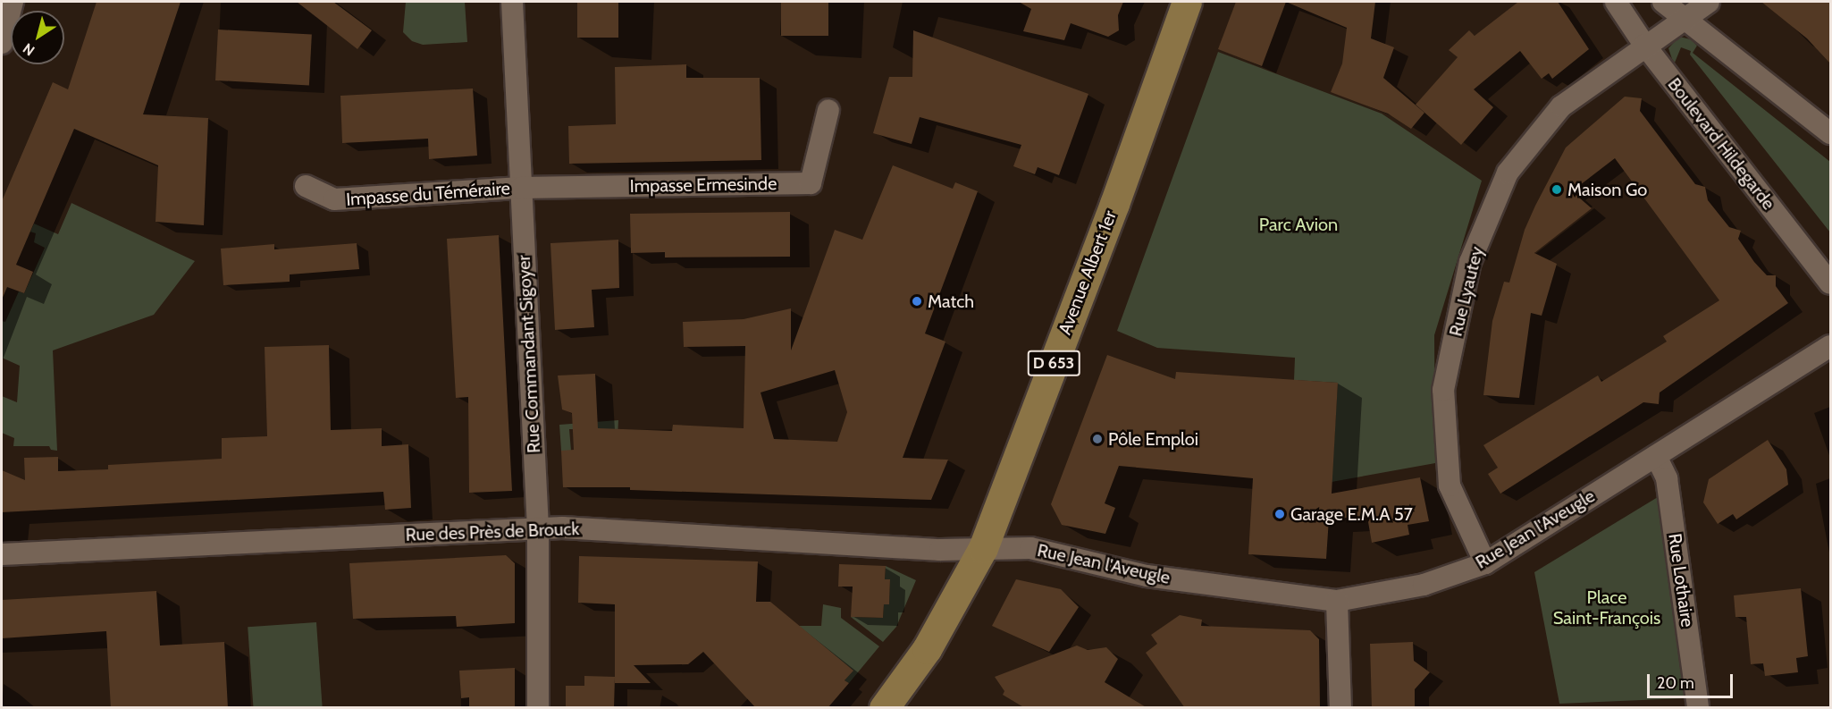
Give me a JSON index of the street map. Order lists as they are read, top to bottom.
{
  "streets": {
    "main road": ["Avenue Albert 1er", "D 653"],
    "street": [
      "Boulevard Hildegarde",
      "Impasse Ermesinde",
      "Impasse du Téméraire",
      "Rue Lyautey",
      "Rue Commandant Sigoyer",
      "Rue Jean l'Aveugle",
      "Rue des Près de Brouck",
      "Rue Lothaire"
    ]
  },
  "crossings": [
    ["Boulevard Hildegarde", "Rue Lyautey"],
    ["Impasse Ermesinde", "Impasse du Téméraire"],
    ["Impasse Ermesinde", "Rue Commandant Sigoyer"],
    ["Impasse du Téméraire", "Rue Commandant Sigoyer"],
    ["Avenue Albert 1er", "Rue Jean l'Aveugle"],
    ["Avenue Albert 1er", "Rue des Près de Brouck"],
    ["Rue Lyautey", "Rue Jean l'Aveugle"],
    ["Rue Commandant Sigoyer", "Rue des Près de Brouck"],
    ["Rue Jean l'Aveugle", "Rue des Près de Brouck"],
    ["Rue Jean l'Aveugle", "Rue Lothaire"]
  ],
  "parks": ["Parc Avion", "Place Saint-François"],
  "places": [
    "Maison Go",
    "Match",
    "Pôle Emploi",
    "Garage E.M.A 57"
  ],
  "scale_bar": "20 m",
  "north": "bottom left"
}
